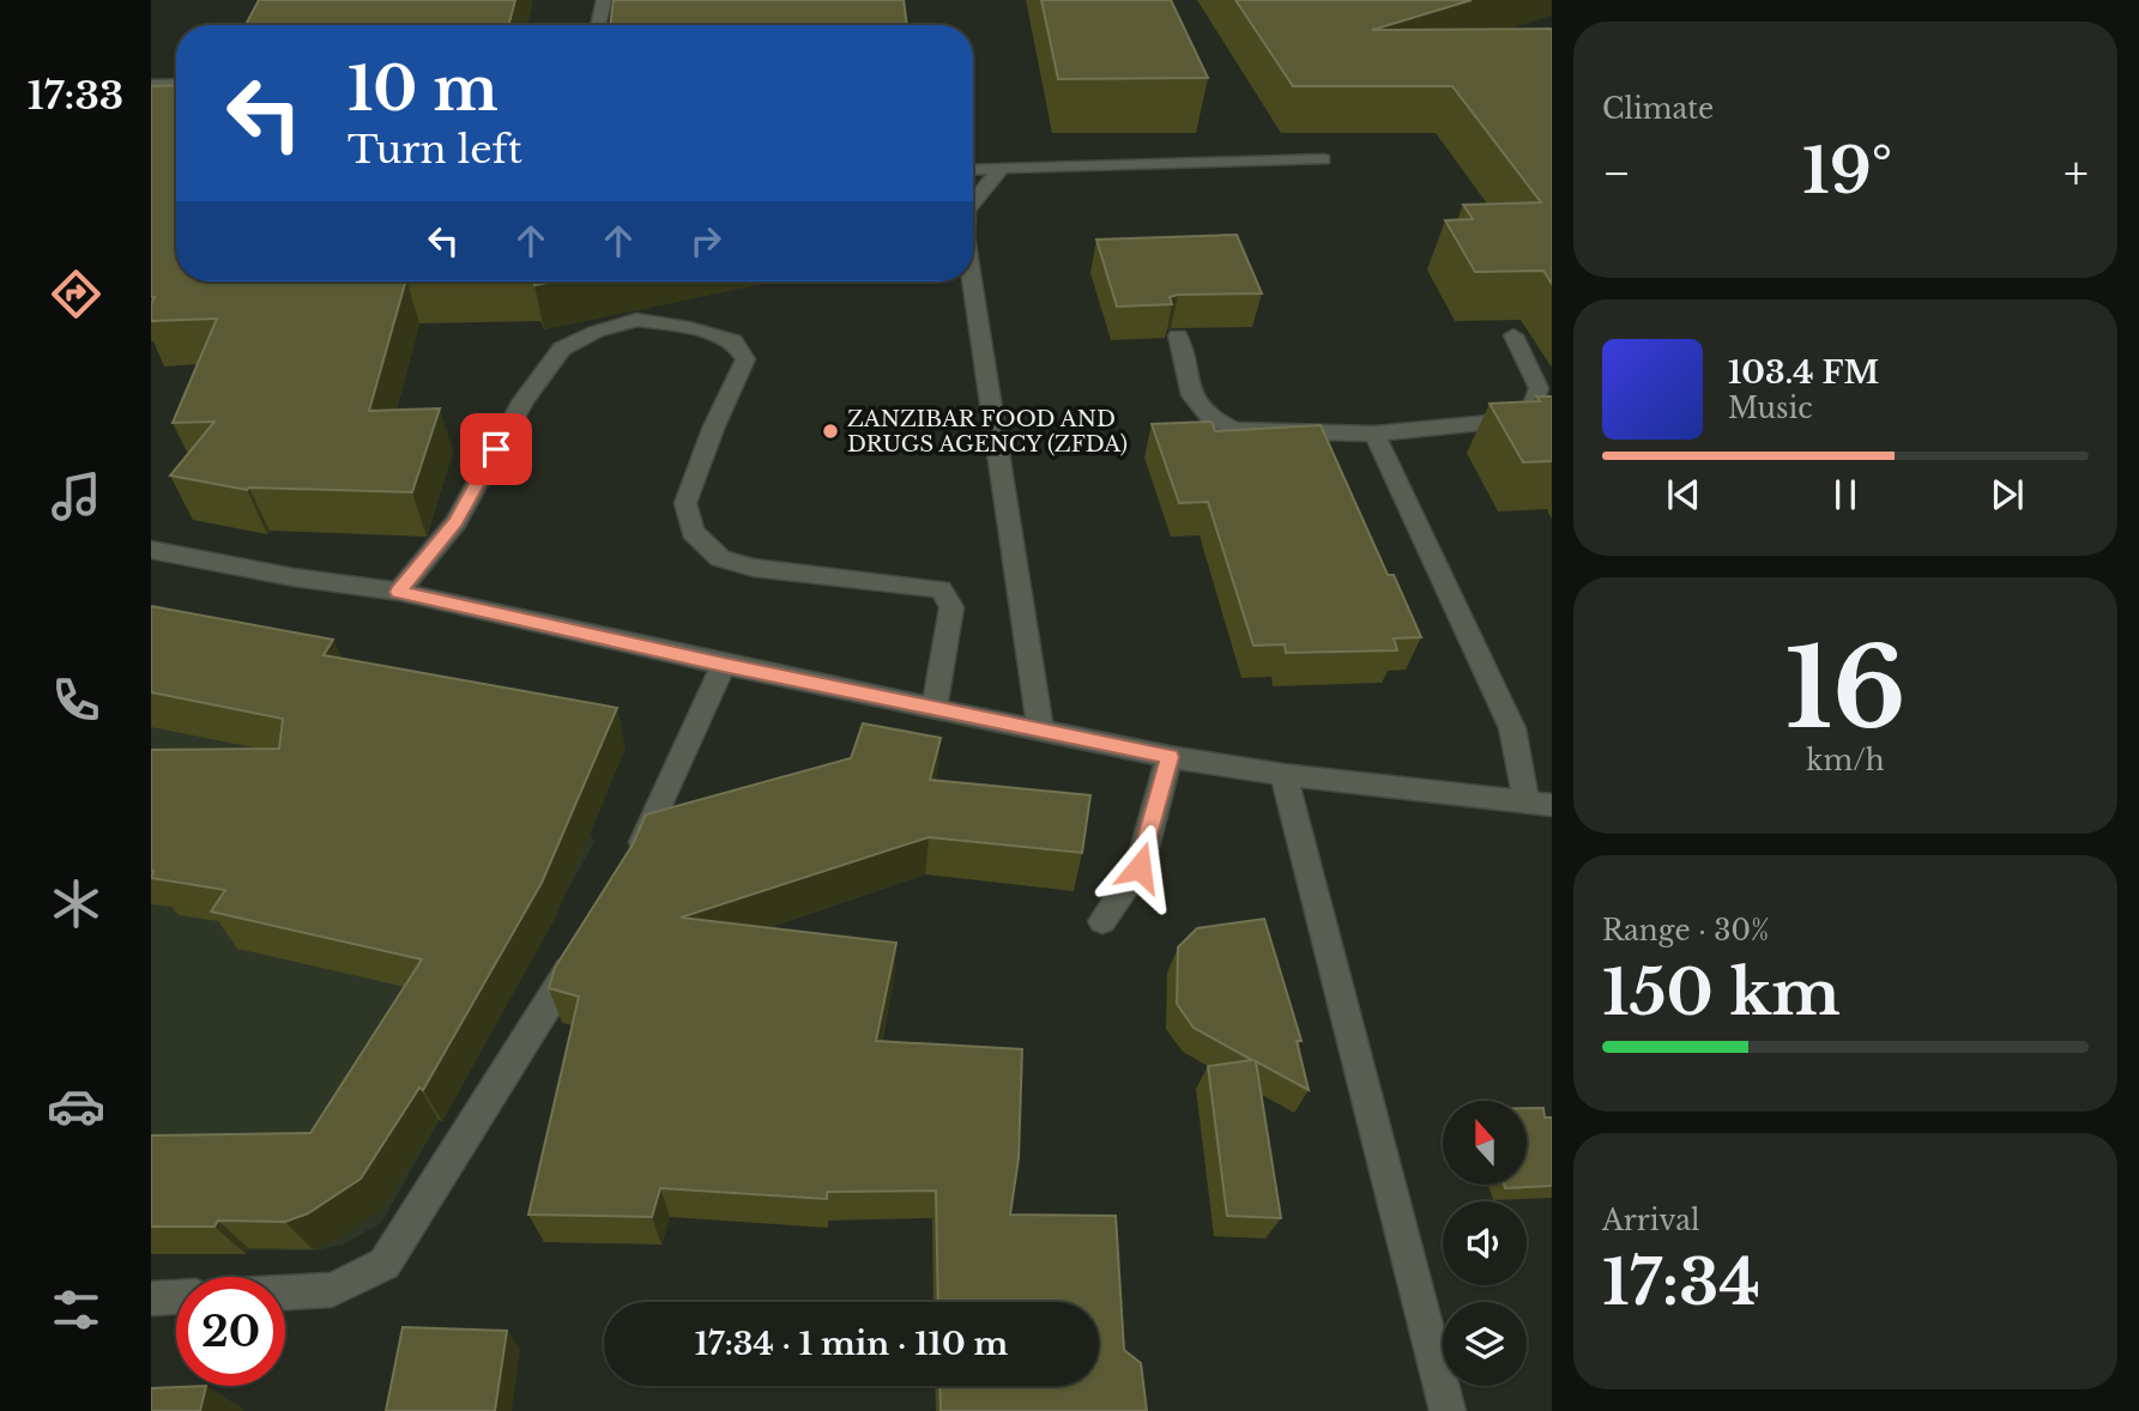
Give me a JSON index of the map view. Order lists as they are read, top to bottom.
{
  "places": ["ZANZIBAR FOOD AND DRUGS AGENCY (ZFDA)"],
  "north": "top",
  "page": {
    "tabs": "17:33",
    "tile": [
      "Climate",
      ["16", "km/h"],
      ["Range · 30%", "150 km"],
      ["Arrival", "17:34"]
    ],
    "turn": ["10 m", "Turn left"],
    "heat": ["−", "19°", "+"],
    "song": ["103.4 FM", "Music"],
    "limit": "20",
    "trip": "17:34 · 1 min · 110 m"
  }
}
